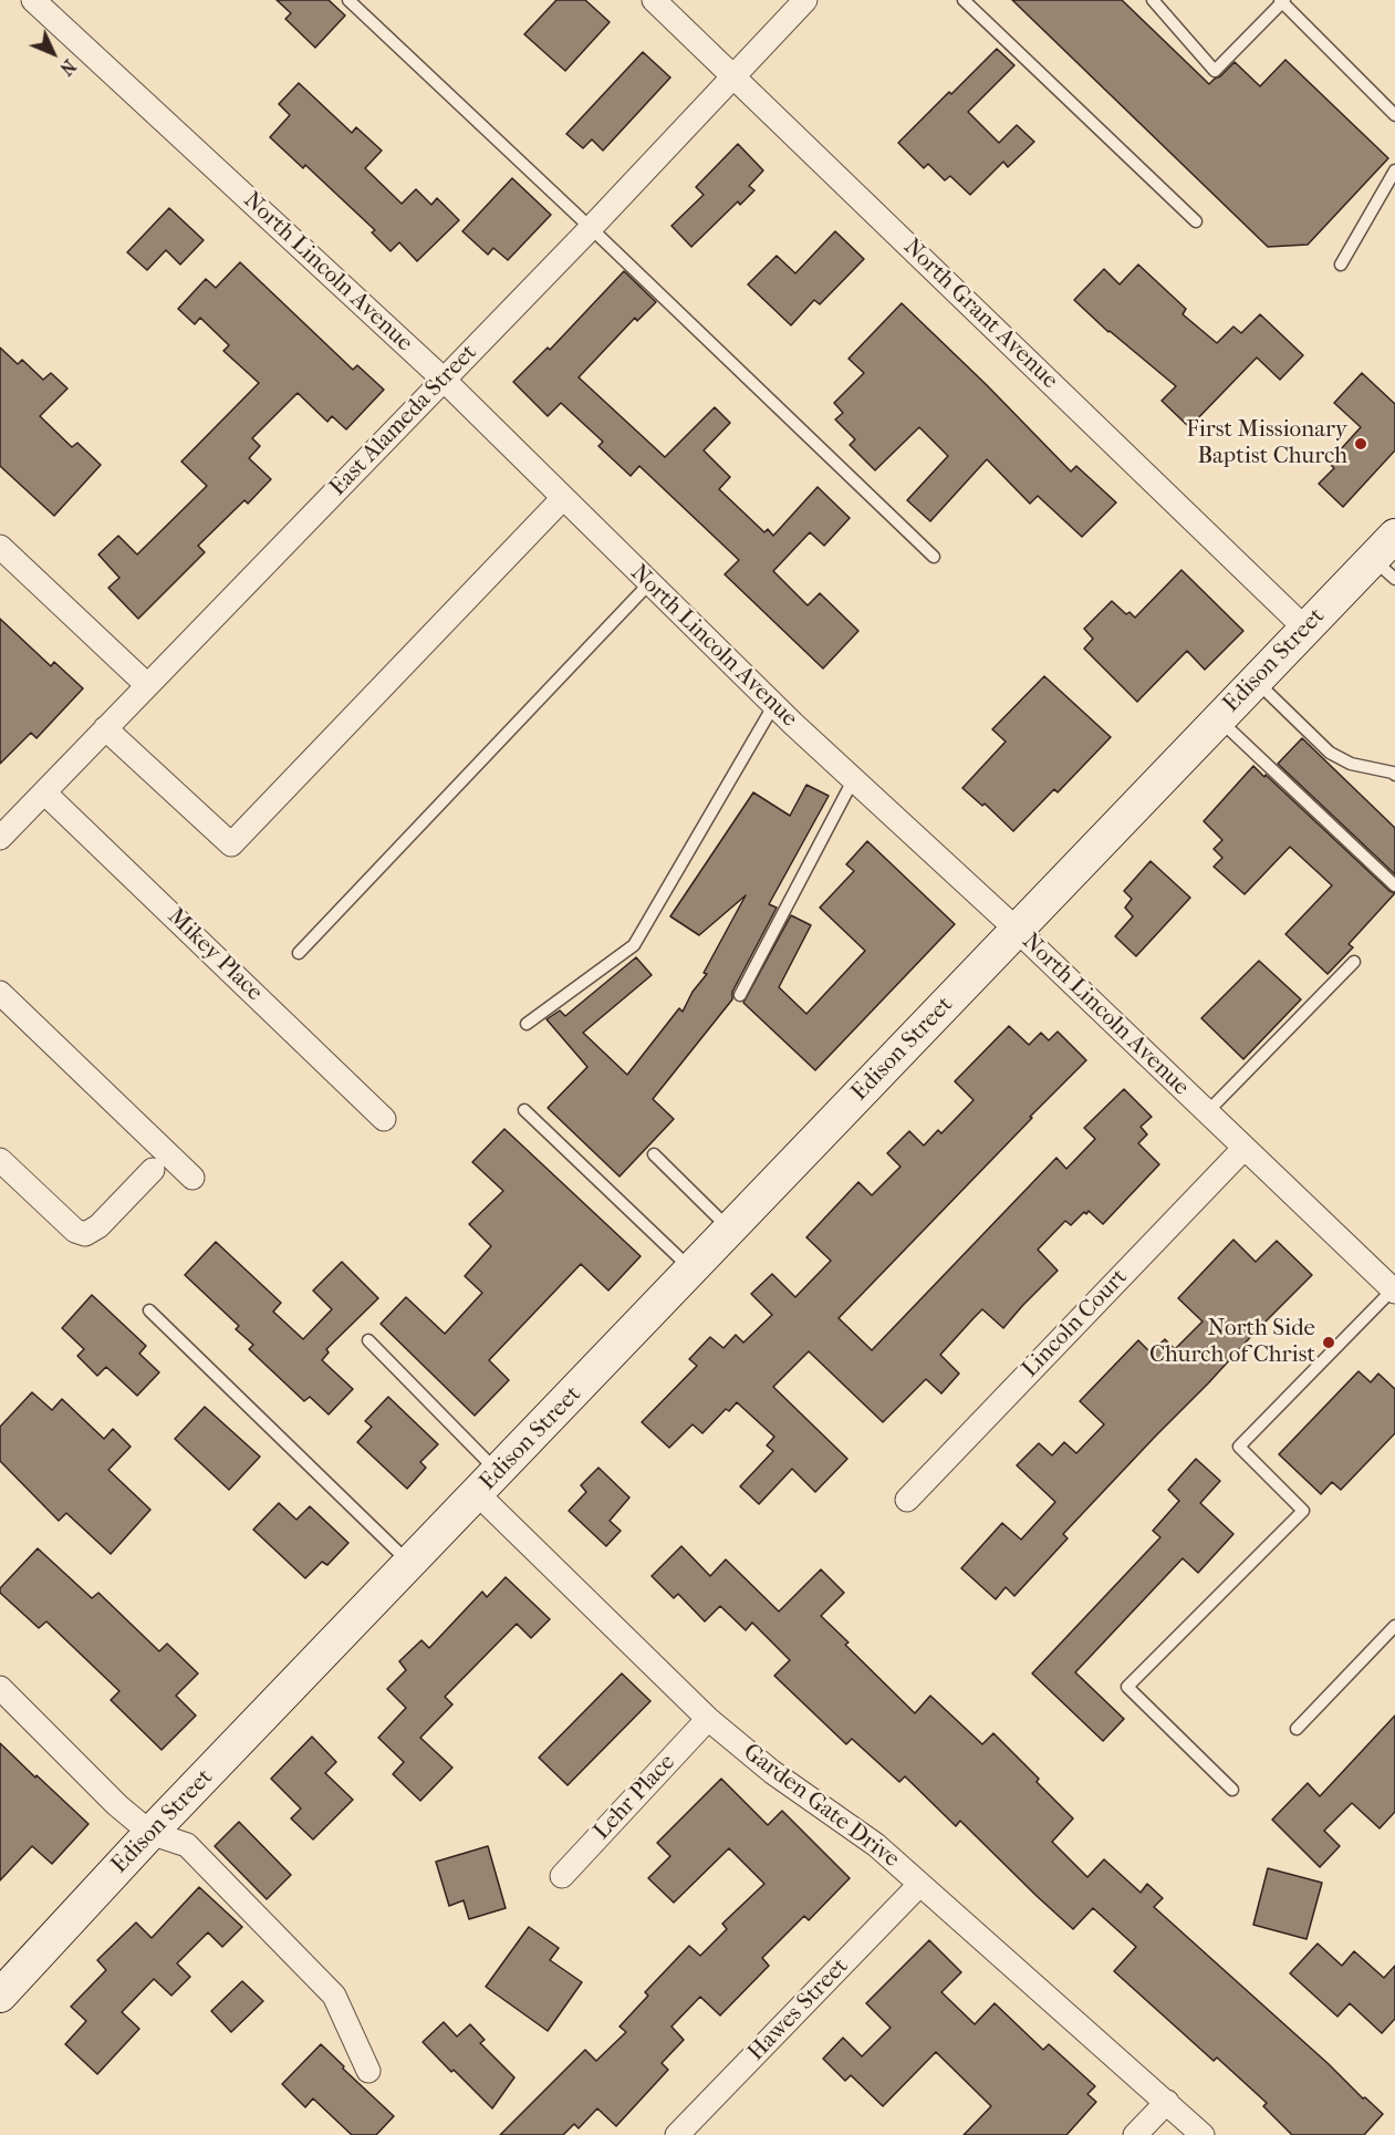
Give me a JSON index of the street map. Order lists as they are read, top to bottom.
{
  "streets": {
    "street": [
      "North Lincoln Avenue",
      "North Grant Avenue",
      "East Alameda Street",
      "Edison Street",
      "Mikey Place",
      "Lincoln Court",
      "Lehr Place",
      "Garden Gate Drive",
      "Hawes Street"
    ]
  },
  "crossings": [
    ["North Lincoln Avenue", "East Alameda Street"],
    ["North Lincoln Avenue", "Edison Street"],
    ["North Lincoln Avenue", "Lincoln Court"],
    ["North Grant Avenue", "East Alameda Street"],
    ["North Grant Avenue", "Edison Street"],
    ["East Alameda Street", "Mikey Place"],
    ["Edison Street", "Garden Gate Drive"],
    ["Lehr Place", "Garden Gate Drive"],
    ["Garden Gate Drive", "Hawes Street"]
  ],
  "places": ["First Missionary Baptist Church", "North Side Church of Christ"],
  "north": "bottom right"
}
